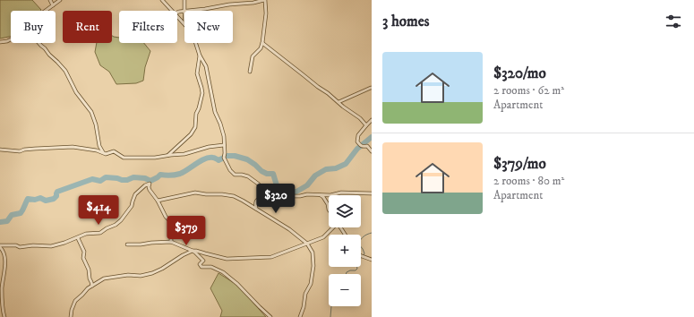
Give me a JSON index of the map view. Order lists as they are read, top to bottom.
{
  "page": {
    "heading": "3 homes",
    "chip": [
      "Buy",
      "Rent",
      "Filters",
      "New"
    ],
    "list": [
      {
        "name": "$320/mo",
        "note": "2 rooms · 62 m² · Apartment"
      },
      {
        "name": "$379/mo",
        "note": "2 rooms · 80 m² · Apartment"
      }
    ],
    "price": ["$320", "$414", "$379"],
    "map_buttons": ["+", "−"]
  }
}
